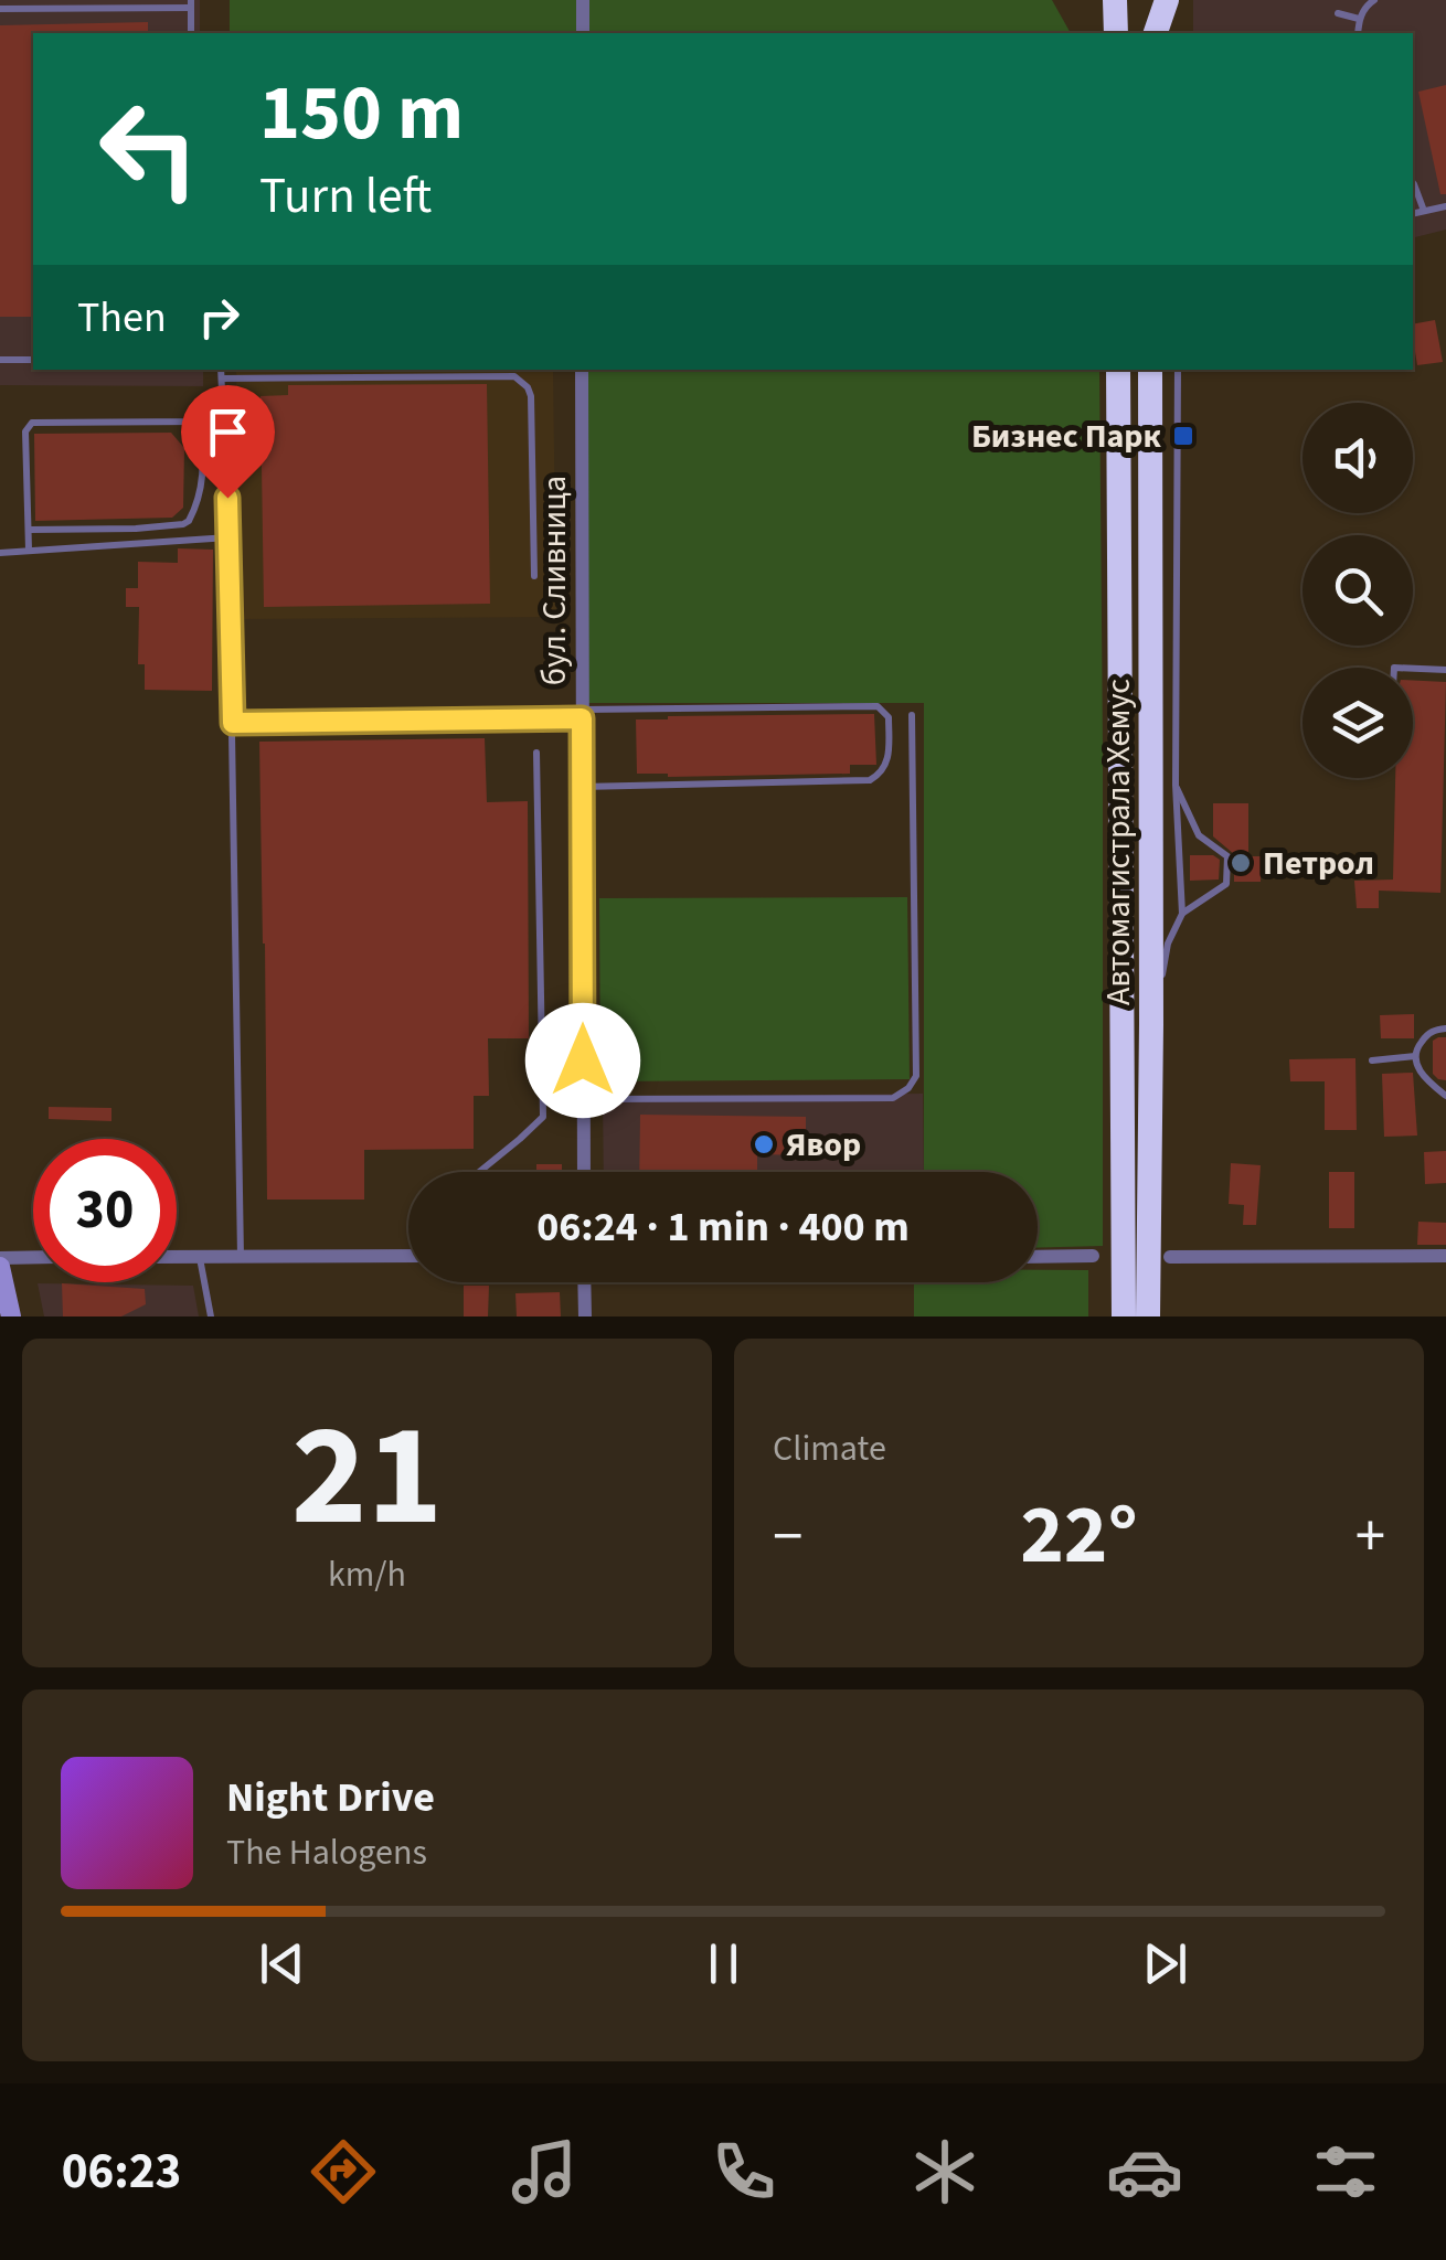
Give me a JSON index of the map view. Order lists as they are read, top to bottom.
{
  "streets": {
    "highway": ["Автомагистрала Хемус"],
    "street": ["бул. Сливница"]
  },
  "places": {
    "transit": ["Бизнес Парк"],
    "other": ["Петрол", "Явор"]
  },
  "page": {
    "turn": ["150 m", "Turn left"],
    "then": "Then",
    "limit": "30",
    "trip": "06:24 · 1 min · 400 m",
    "tile": [
      ["21", "km/h"],
      "Climate"
    ],
    "heat": ["−", "22°", "+"],
    "song": ["Night Drive", "The Halogens"],
    "tabs": "06:23"
  }
}
